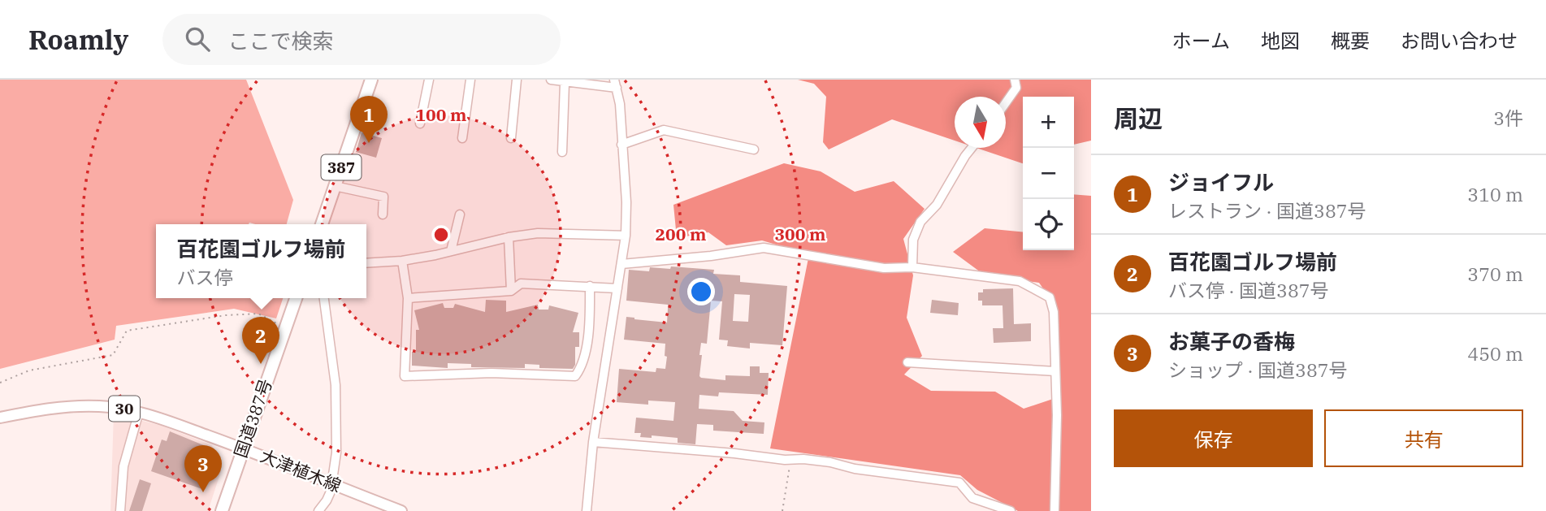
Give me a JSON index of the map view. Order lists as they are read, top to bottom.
{
  "streets": {
    "highway": ["387", "国道387号"],
    "main road": ["30", "大津植木線"]
  },
  "crossings": [
    ["国道387号", "大津植木線"]
  ],
  "north": "bottom",
  "page": {
    "header": "Roamly",
    "search": "ここで検索",
    "nav": [
      "ホーム",
      "地図",
      "概要",
      "お問い合わせ"
    ],
    "heading": ["周辺", "3件"],
    "pins": ["1", "2", "3"],
    "map_buttons": ["+", "−"],
    "list": [
      {
        "mark": "1",
        "name": "ジョイフル",
        "note": "レストラン · 国道387号",
        "value": "310 m"
      },
      {
        "mark": "2",
        "name": "百花園ゴルフ場前",
        "note": "バス停 · 国道387号",
        "value": "370 m"
      },
      {
        "mark": "3",
        "name": "お菓子の香梅",
        "note": "ショップ · 国道387号",
        "value": "450 m"
      }
    ],
    "popup": ["百花園ゴルフ場前", "バス停"],
    "buttons": ["保存", "共有"]
  },
  "rings": ["100 m", "200 m", "300 m"]
}
